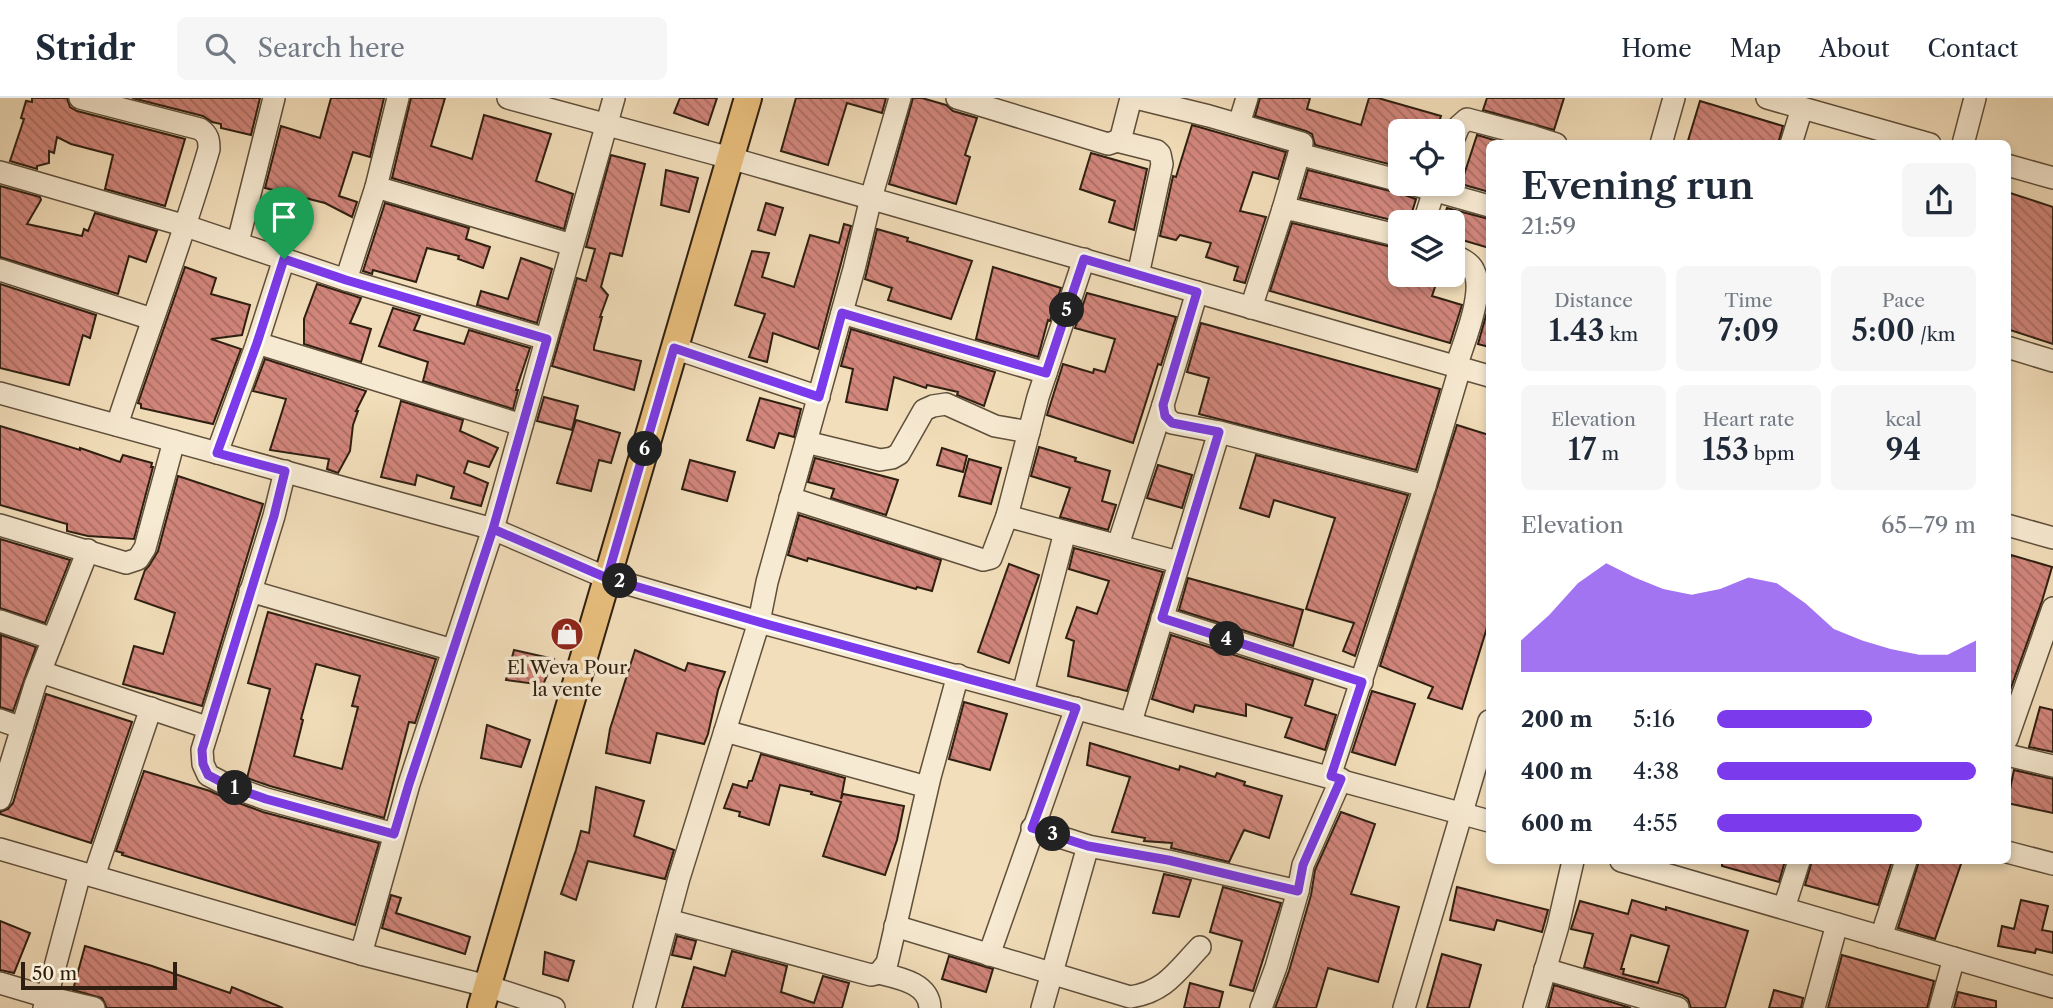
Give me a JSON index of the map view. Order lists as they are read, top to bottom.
{
  "places": {
    "shop": ["El Weva Pour la vente"]
  },
  "scale_bar": "50 m",
  "page": {
    "header": "Stridr",
    "search": "Search here",
    "nav": [
      "Home",
      "Map",
      "About",
      "Contact"
    ],
    "heading": ["Evening run", "21:59"],
    "stats": [
      ["Distance", "1.43 km"],
      ["Time", "7:09"],
      ["Pace", "5:00 /km"],
      ["Elevation", "17 m"],
      ["Heart rate", "153 bpm"],
      ["kcal", "94"]
    ],
    "pins": [
      "5",
      "6",
      "2",
      "4",
      "1",
      "3"
    ],
    "chart": ["Elevation", "65–79 m"],
    "list": [
      {
        "name": "200 m",
        "note": "5:16"
      },
      {
        "name": "400 m",
        "note": "4:38"
      },
      {
        "name": "600 m",
        "note": "4:55"
      }
    ],
    "scale": "50 m"
  }
}
